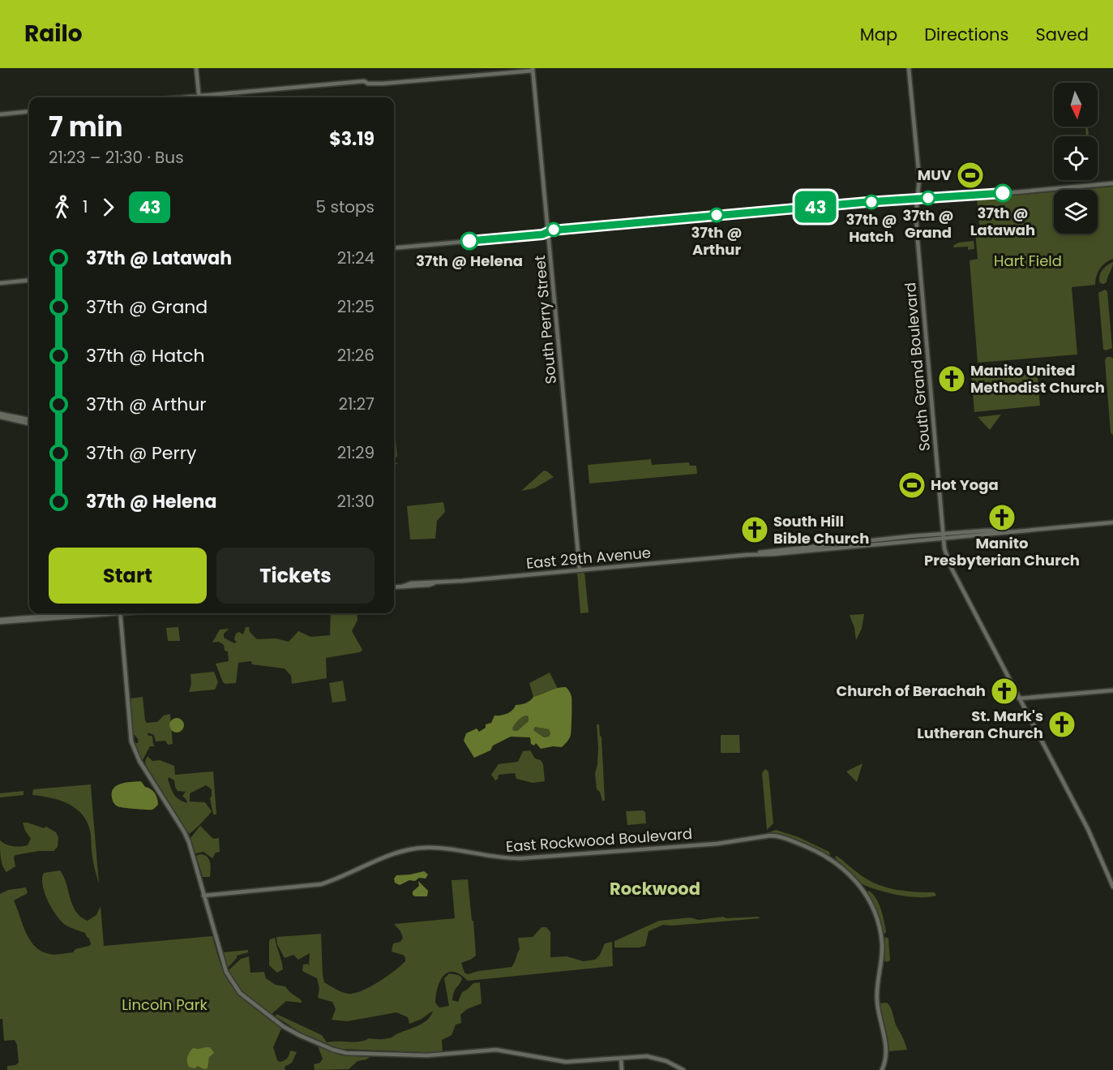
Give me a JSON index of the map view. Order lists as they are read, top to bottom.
{
  "streets": {
    "street": [
      "South Perry Street",
      "South Grand Boulevard",
      "East 29th Avenue",
      "East Rockwood Boulevard"
    ]
  },
  "crossings": [
    ["South Perry Street", "East 29th Avenue"],
    ["South Grand Boulevard", "East 29th Avenue"]
  ],
  "districts": ["Rockwood"],
  "parks": ["Hart Field", "Lincoln Park"],
  "places": {
    "sports": ["MUV", "Hot Yoga"],
    "other": [
      "37th @ Latawah",
      "37th @ Grand",
      "37th @ Hatch",
      "37th @ Arthur",
      "37th @ Helena"
    ],
    "church": [
      "Manito United Methodist Church",
      "Manito Presbyterian Church",
      "South Hill Bible Church",
      "Church of Berachah",
      "St. Mark's Lutheran Church"
    ]
  },
  "lines": ["bus line 43"],
  "north": "bottom",
  "page": {
    "header": "Railo",
    "nav": ["Map", "Directions", "Saved"],
    "on_map": "43",
    "heading": ["7 min", "21:23 – 21:30 · Bus", "$3.19"],
    "legs": ["1", "43", "5 stops"],
    "list": [
      {
        "name": "37th @ Latawah",
        "value": "21:24"
      },
      {
        "name": "37th @ Grand",
        "value": "21:25"
      },
      {
        "name": "37th @ Hatch",
        "value": "21:26"
      },
      {
        "name": "37th @ Arthur",
        "value": "21:27"
      },
      {
        "name": "37th @ Perry",
        "value": "21:29"
      },
      {
        "name": "37th @ Helena",
        "value": "21:30"
      }
    ],
    "buttons": ["Start", "Tickets"]
  }
}
